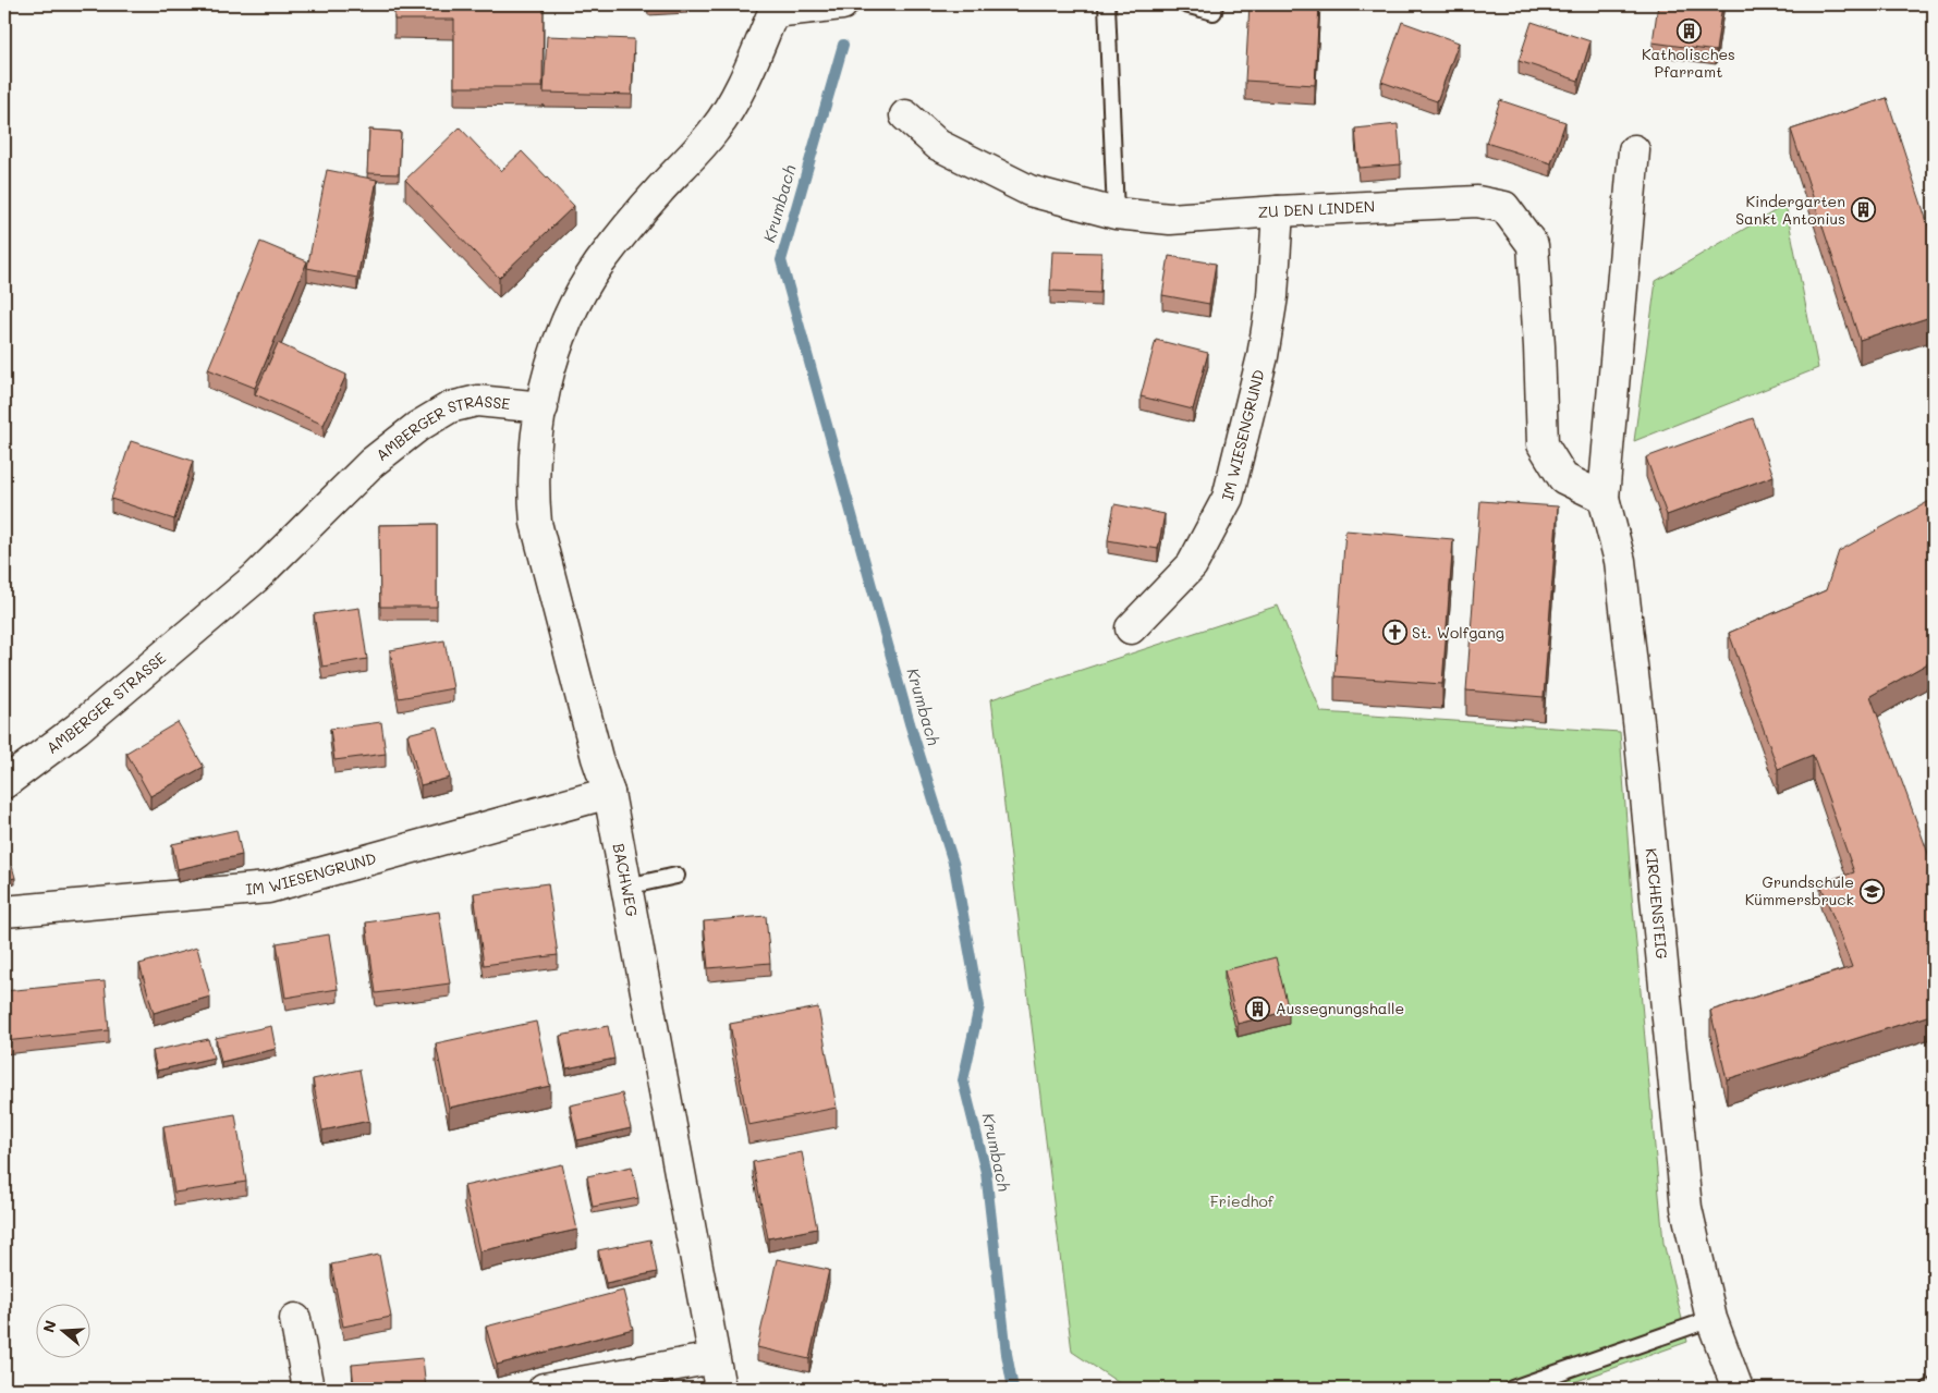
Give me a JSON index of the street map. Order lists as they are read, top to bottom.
{
  "streets": {
    "street": [
      "ZU DEN LINDEN",
      "AMBERGER STRASSE",
      "IM WIESENGRUND",
      "BACHWEG",
      "KIRCHENSTEIG"
    ]
  },
  "crossings": [
    ["ZU DEN LINDEN", "IM WIESENGRUND"],
    ["ZU DEN LINDEN", "KIRCHENSTEIG"],
    ["AMBERGER STRASSE", "BACHWEG"],
    ["IM WIESENGRUND", "BACHWEG"]
  ],
  "water": ["Krumbach"],
  "parks": ["Friedhof"],
  "places": {
    "building": ["Katholisches Pfarramt", "Kindergarten Sankt Antonius", "Aussegnungshalle"],
    "church": ["St. Wolfgang"],
    "school or university": ["Grundschule Kümmersbruck"]
  },
  "north": "left"
}
